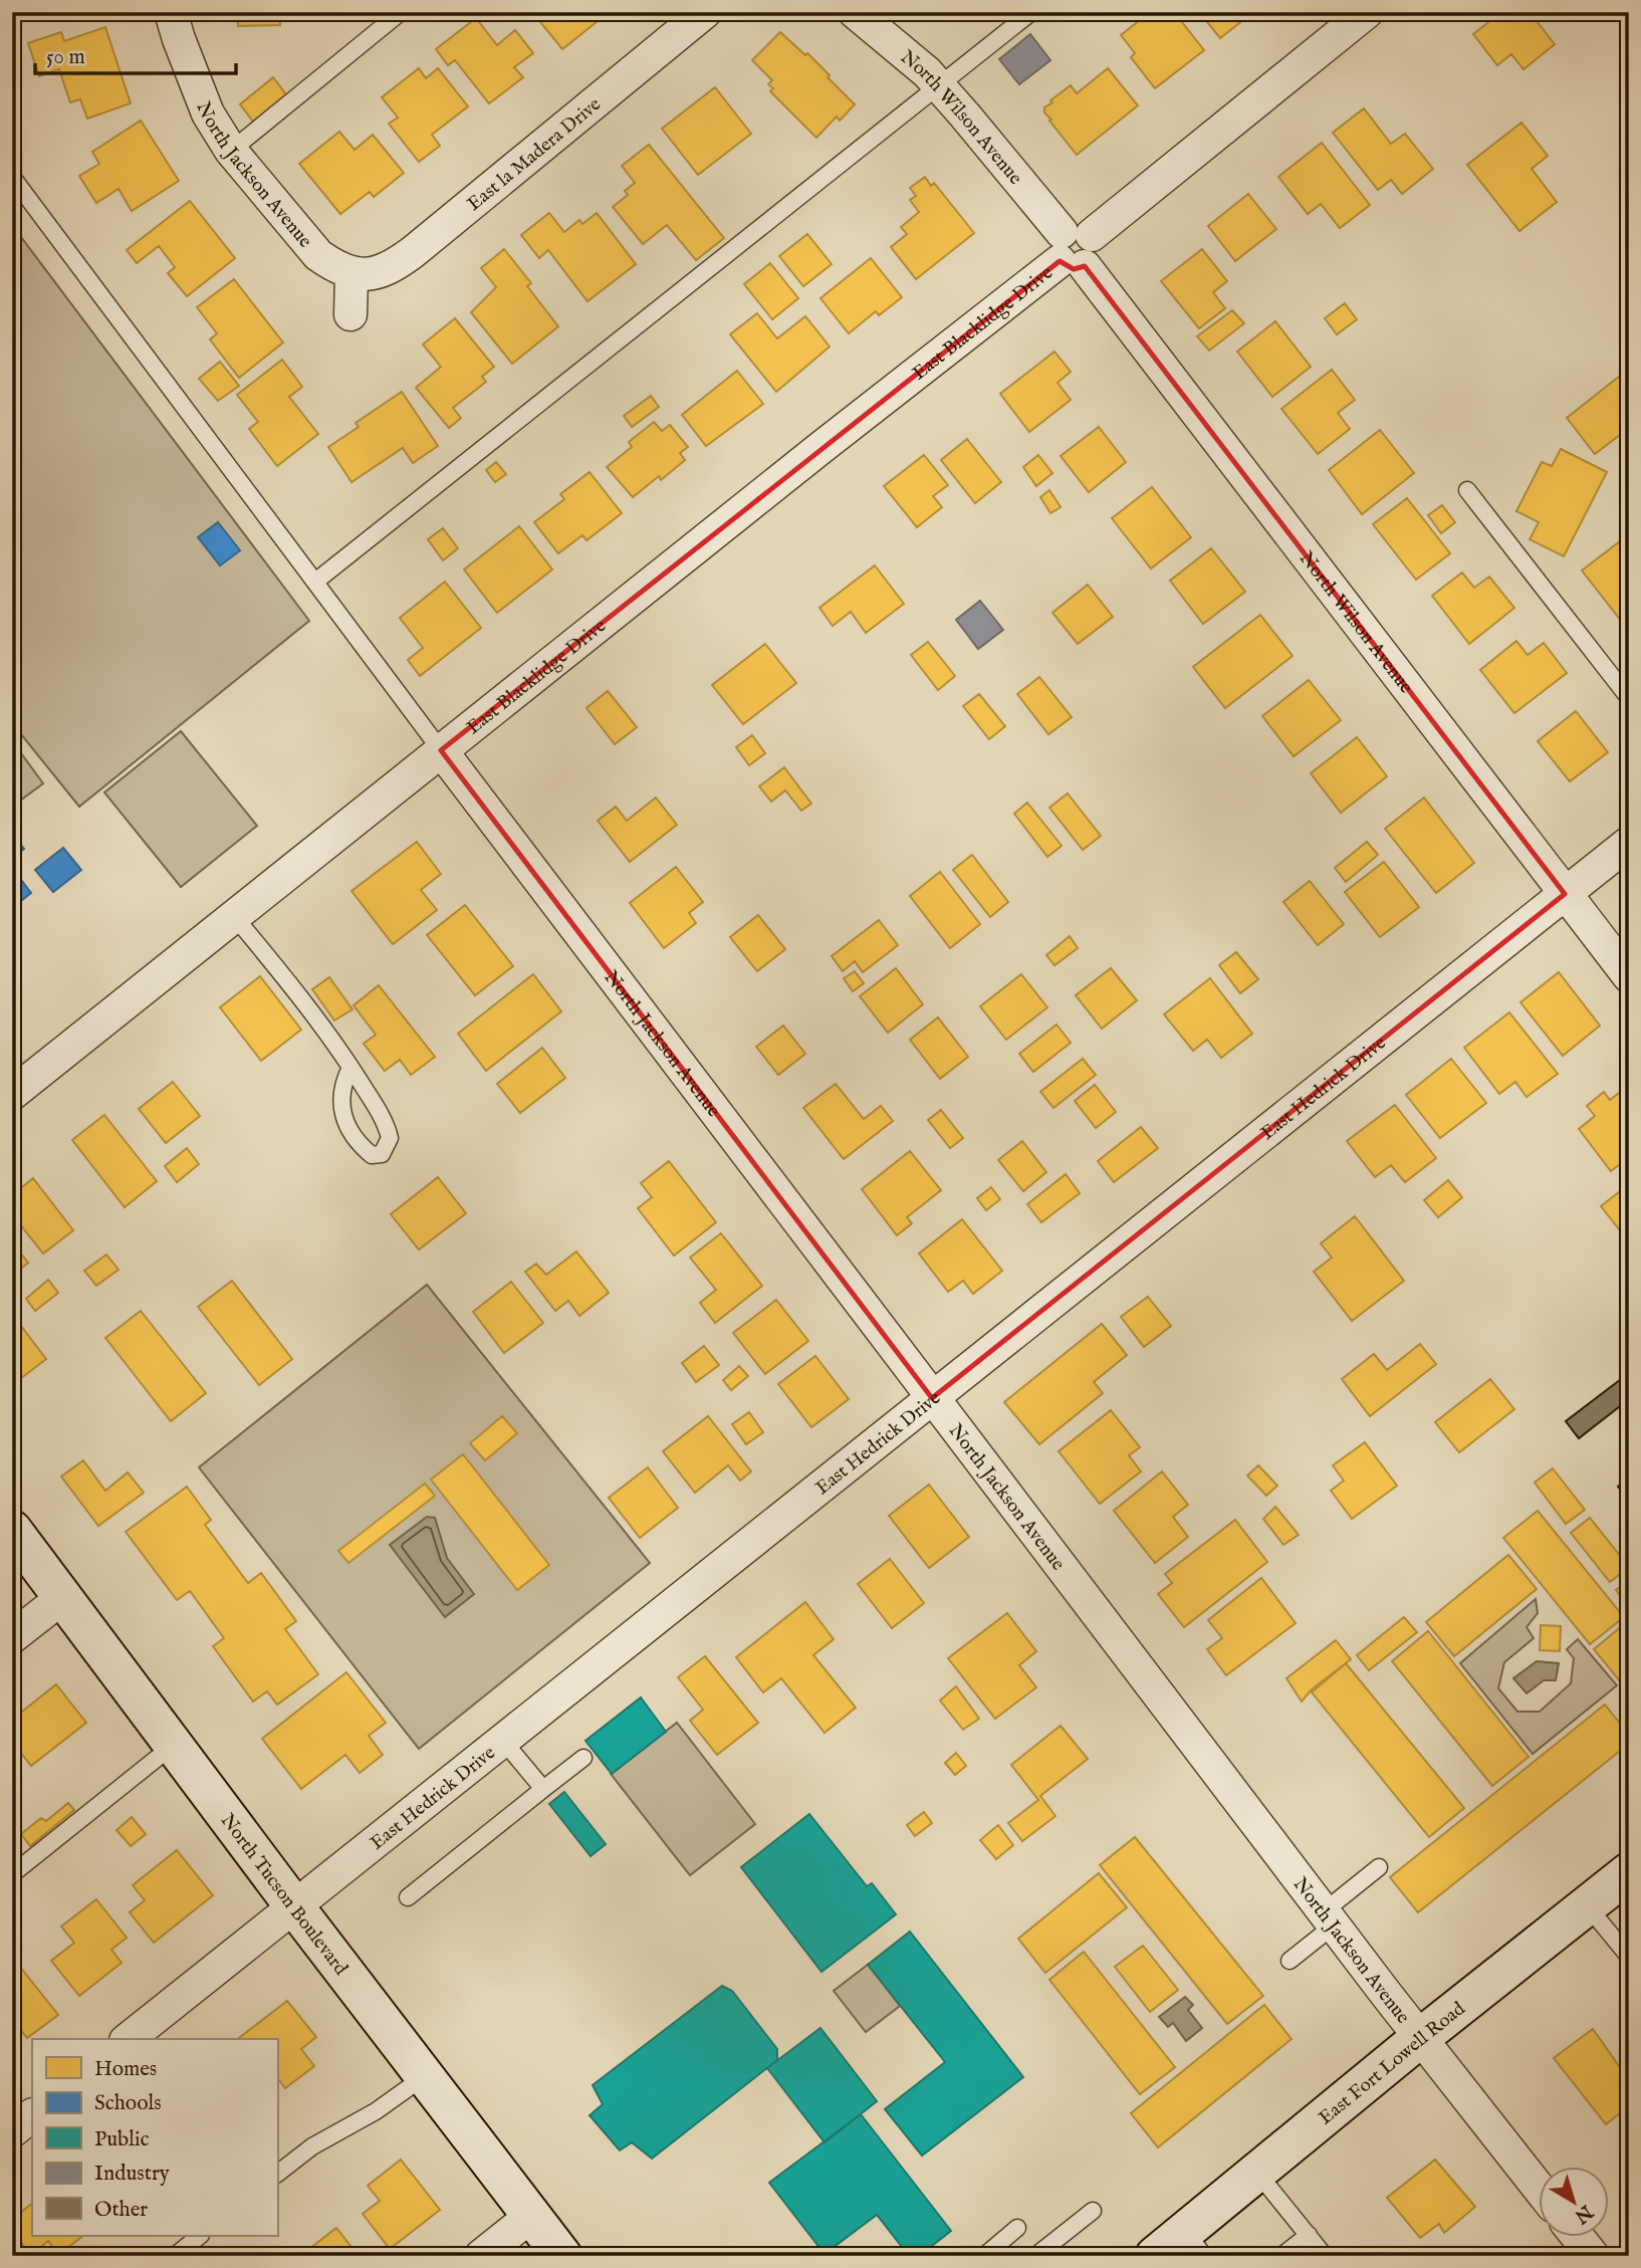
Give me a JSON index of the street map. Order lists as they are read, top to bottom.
{
  "streets": {
    "main road": ["North Tucson Boulevard", "East Fort Lowell Road"],
    "street": [
      "North Wilson Avenue",
      "East la Madera Drive",
      "North Jackson Avenue",
      "East Blacklidge Drive",
      "East Hedrick Drive"
    ]
  },
  "crossings": [
    ["North Wilson Avenue", "East Blacklidge Drive"],
    ["North Wilson Avenue", "East Hedrick Drive"],
    ["East la Madera Drive", "North Jackson Avenue"],
    ["North Jackson Avenue", "East Blacklidge Drive"],
    ["North Jackson Avenue", "East Hedrick Drive"],
    ["North Jackson Avenue", "East Fort Lowell Road"],
    ["East Hedrick Drive", "North Tucson Boulevard"]
  ],
  "legend": [
    "Homes",
    "Schools",
    "Public",
    "Industry",
    "Other"
  ],
  "scale_bar": "50 m",
  "north": "bottom right"
}
